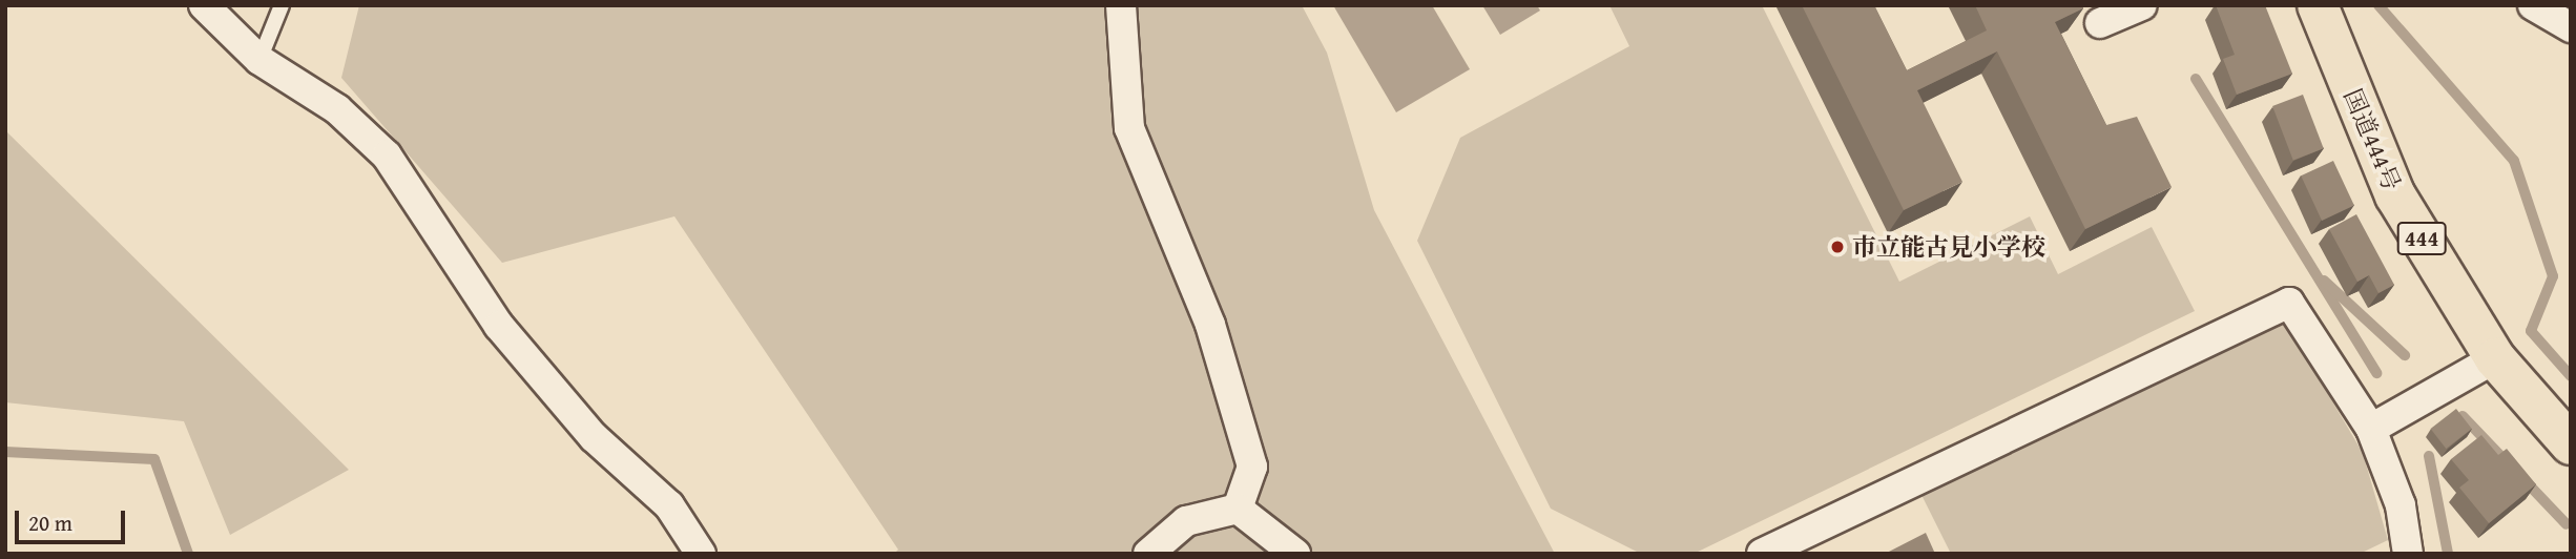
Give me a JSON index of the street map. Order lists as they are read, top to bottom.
{
  "streets": {
    "highway": ["国道444号", "444"]
  },
  "places": ["市立能古見小学校"],
  "scale_bar": "20 m"
}
